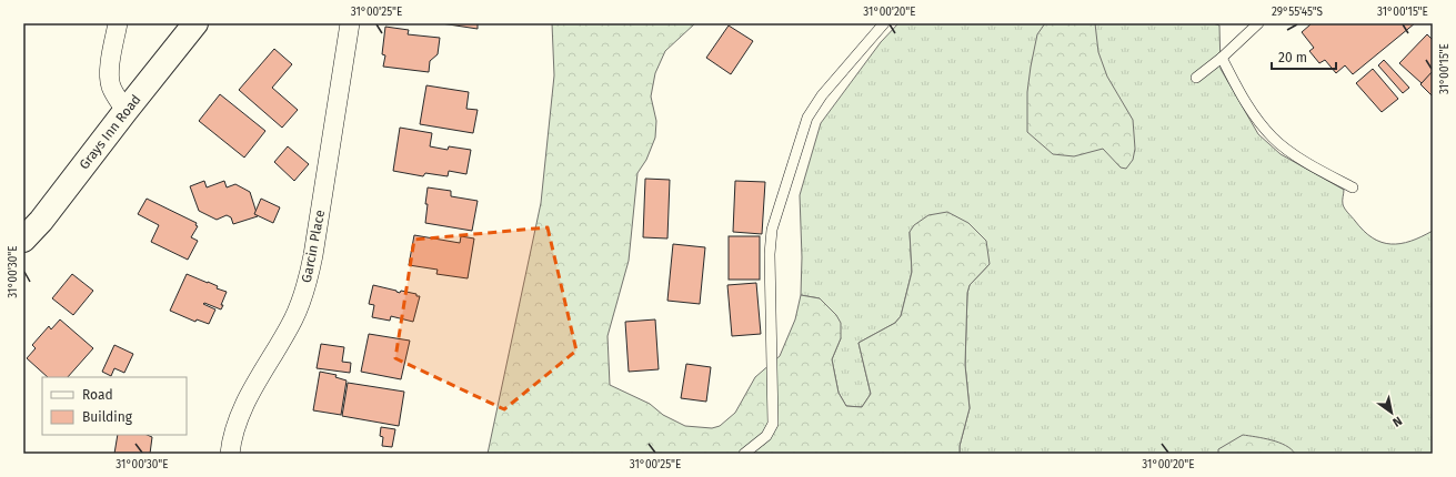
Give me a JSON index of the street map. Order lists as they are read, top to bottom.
{
  "streets": {
    "street": ["Grays Inn Road", "Garcin Place"]
  },
  "legend": ["Road", "Building"],
  "scale_bar": "20 m",
  "north": "bottom right",
  "coordinates": [
    "31°00'25\"E",
    "31°00'20\"E",
    "29°55'45\"S",
    "31°00'15\"E",
    "31°00'30\"E"
  ]
}
